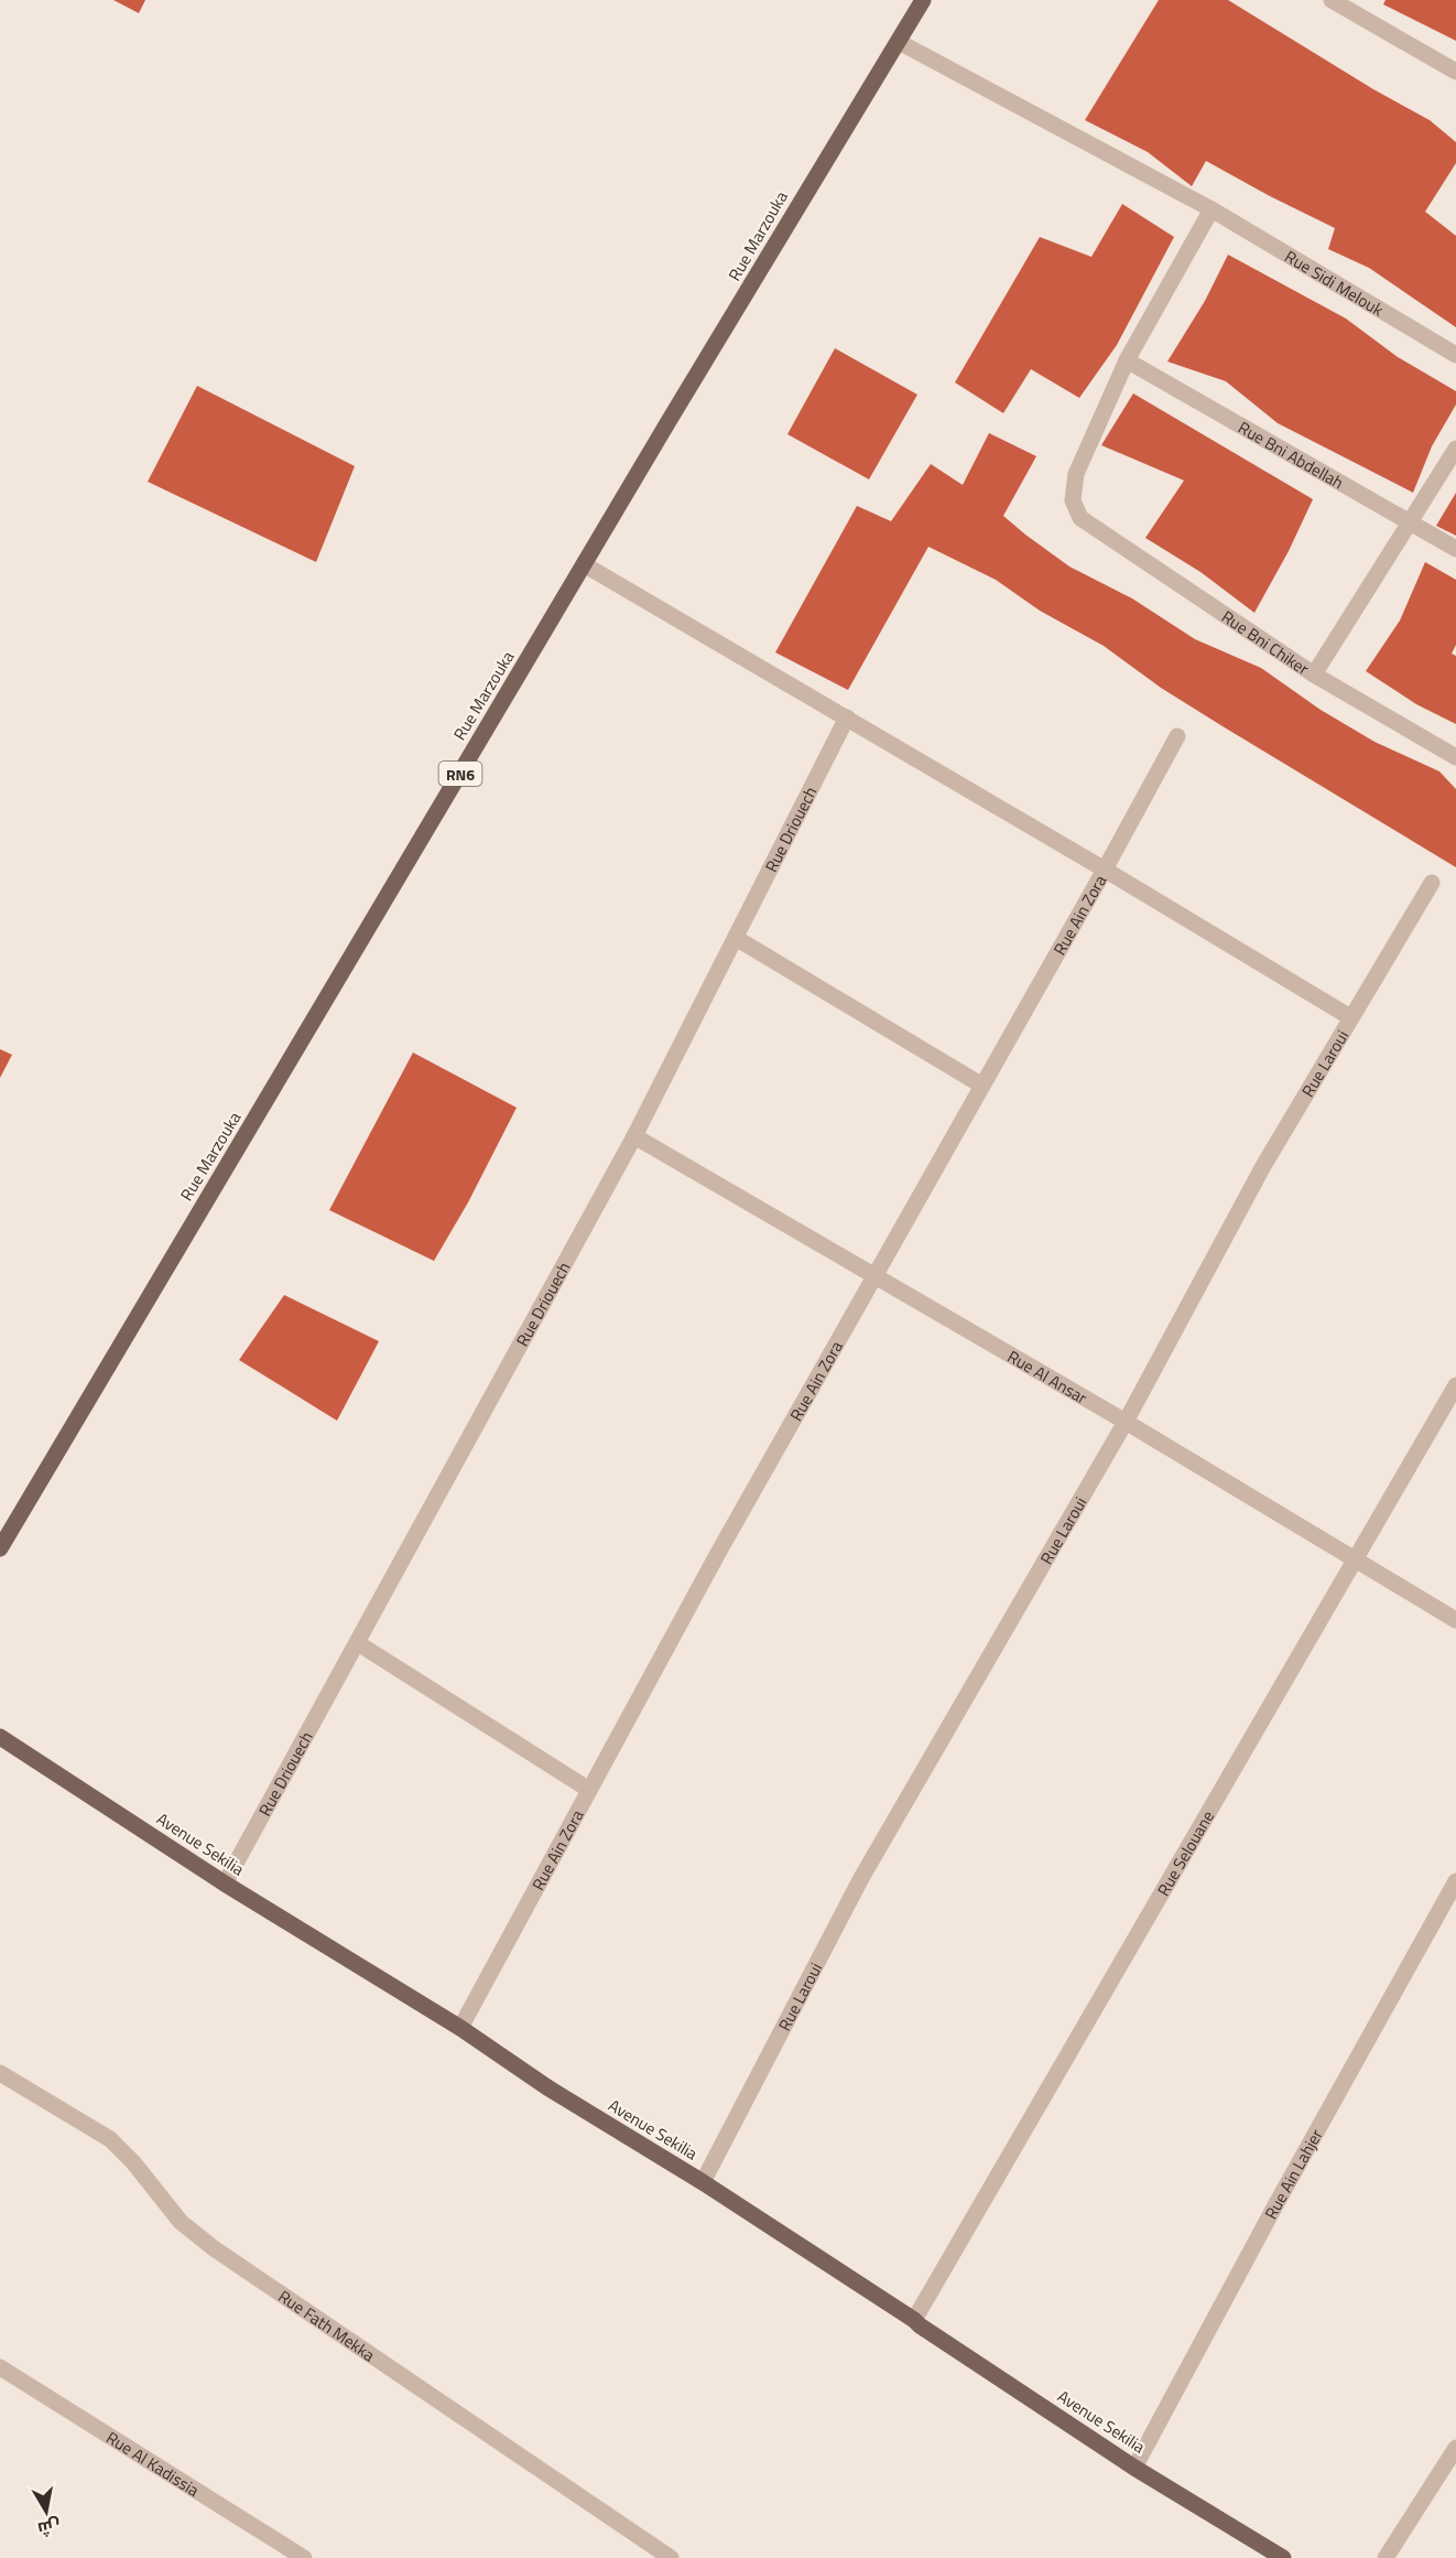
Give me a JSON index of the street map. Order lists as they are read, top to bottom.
{
  "streets": {
    "main road": ["Rue Marzouka", "RN6", "Avenue Sekilia"],
    "street": [
      "Rue Sidi Melouk",
      "Rue Bni Abdellah",
      "Rue Bni Chiker",
      "Rue Driouech",
      "Rue Ain Zora",
      "Rue Laroui",
      "Rue Al Ansar",
      "Rue Selouane",
      "Rue Ain Lahjer",
      "Rue Fath Mekka",
      "Rue Al Kadissia"
    ]
  },
  "crossings": [
    ["Rue Marzouka", "Rue Sidi Melouk"],
    ["Rue Bni Abdellah", "Rue Bni Chiker"],
    ["Rue Driouech", "Rue Al Ansar"],
    ["Rue Driouech", "Avenue Sekilia"],
    ["Rue Ain Zora", "Rue Al Ansar"],
    ["Rue Ain Zora", "Avenue Sekilia"],
    ["Rue Laroui", "Rue Al Ansar"],
    ["Rue Laroui", "Avenue Sekilia"],
    ["Rue Al Ansar", "Rue Selouane"],
    ["Avenue Sekilia", "Rue Selouane"],
    ["Avenue Sekilia", "Rue Ain Lahjer"]
  ],
  "north": "bottom"
}
